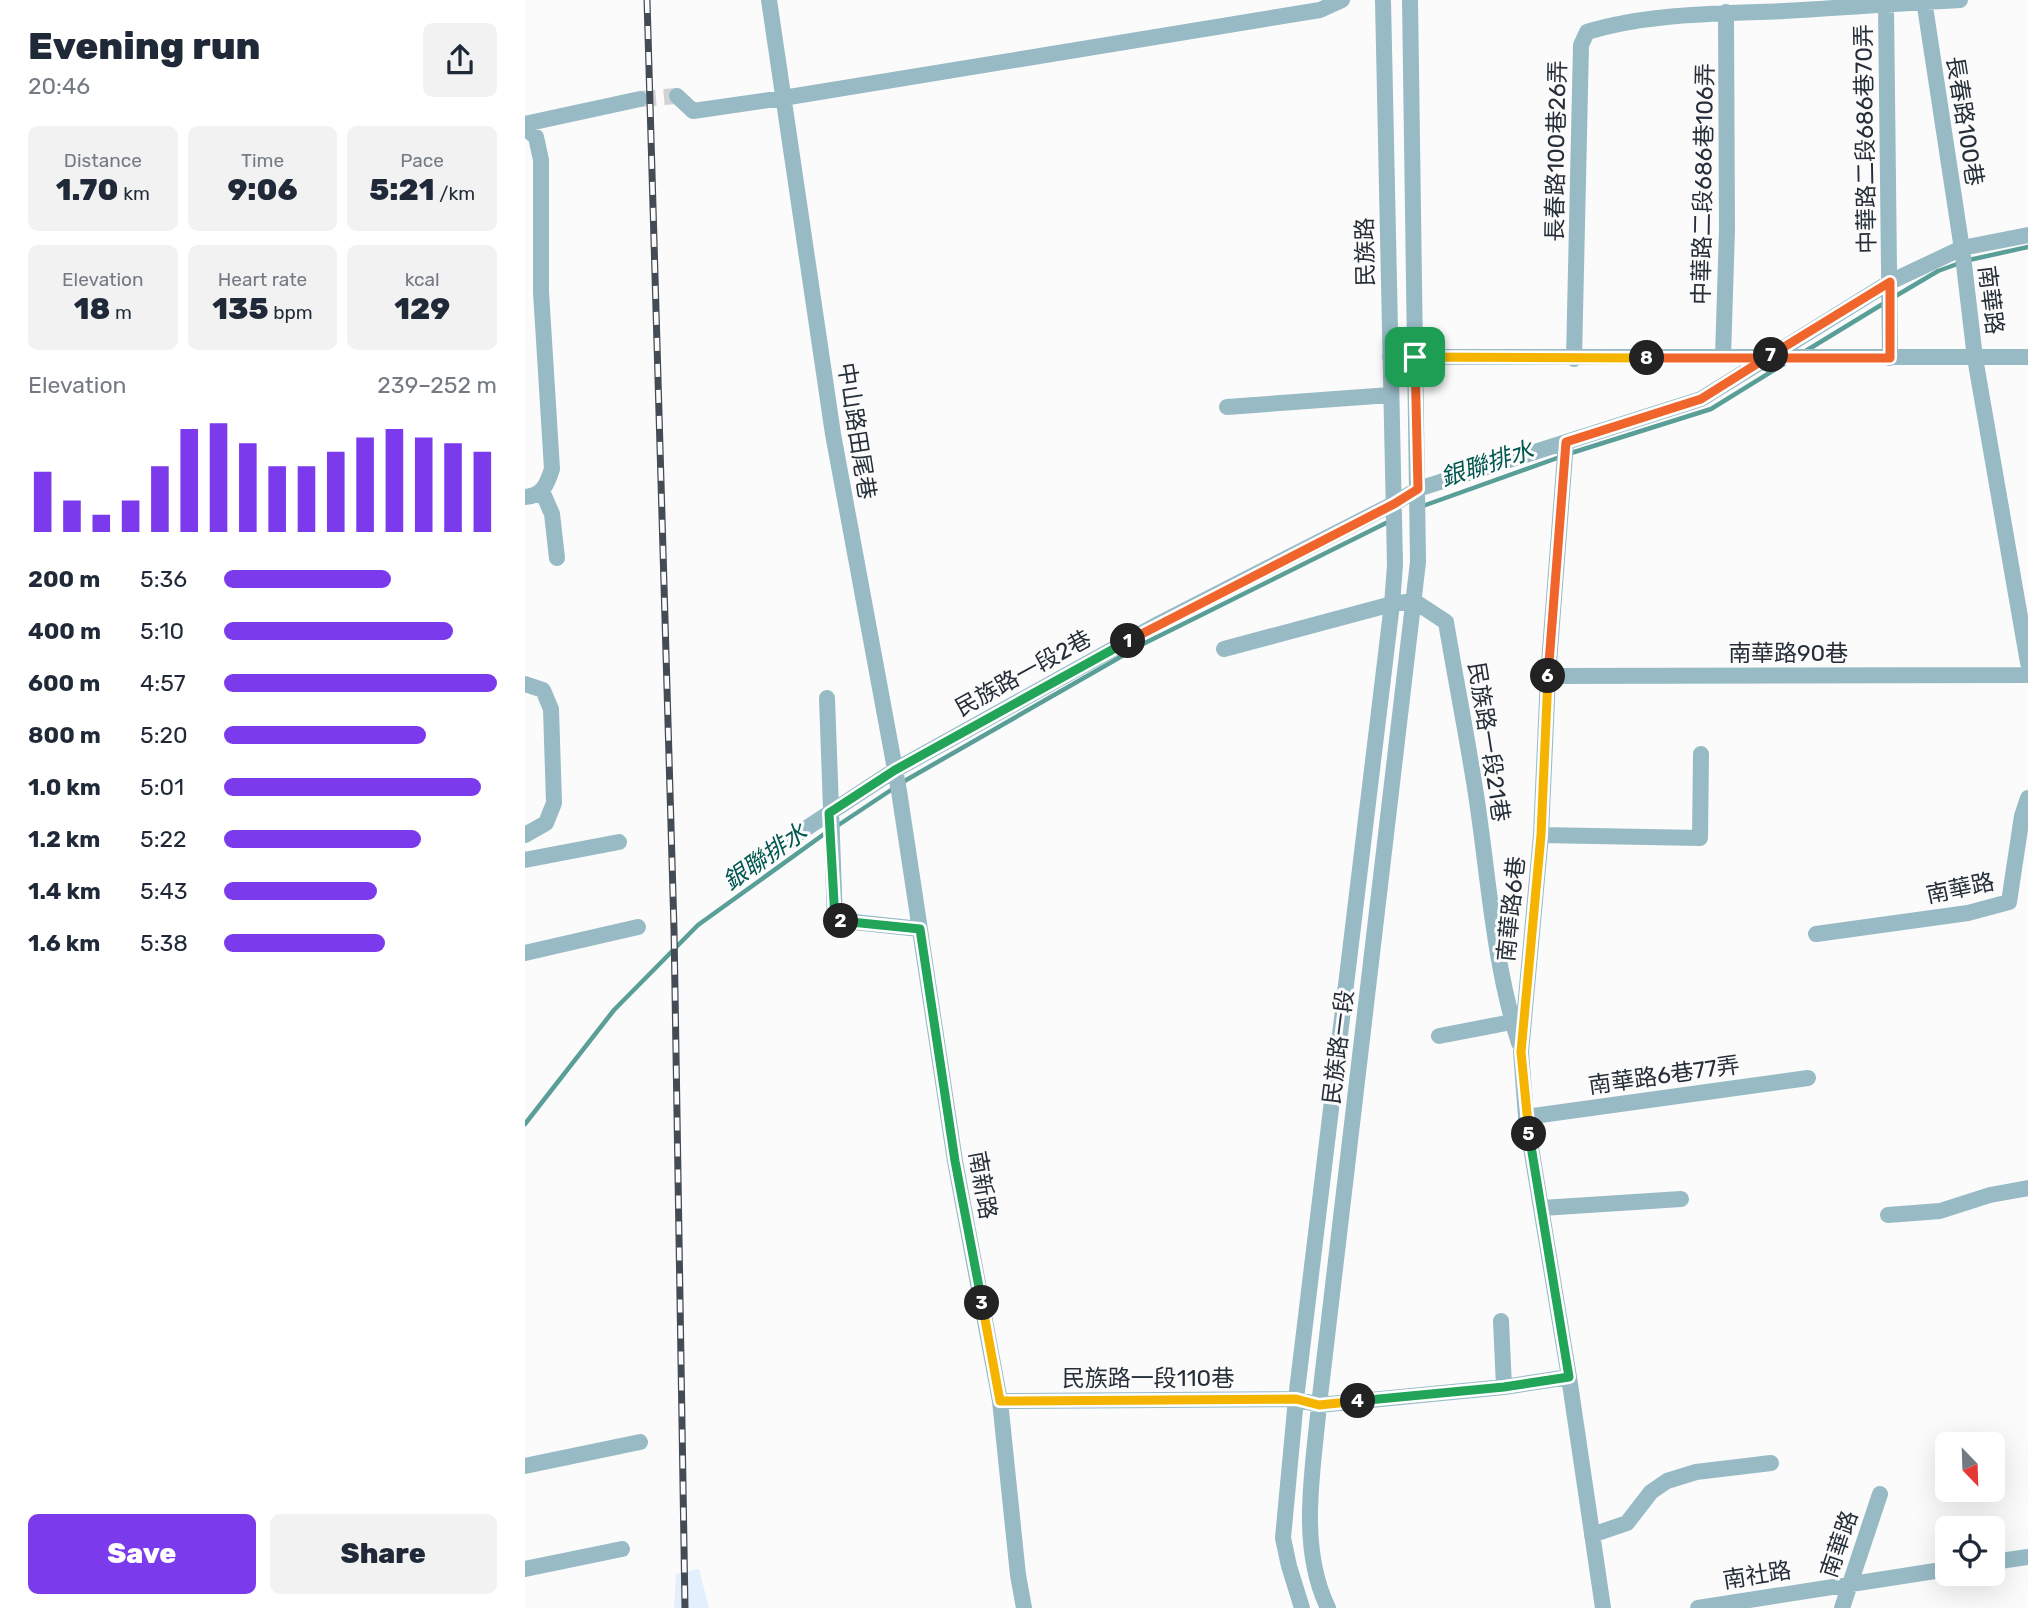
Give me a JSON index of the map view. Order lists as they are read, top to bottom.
{
  "streets": {
    "street": [
      "長春路100巷",
      "中華路二段686巷70弄",
      "長春路100巷26弄",
      "中華路二段686巷106弄",
      "民族路",
      "南華路",
      "中山路田尾巷",
      "南華路90巷",
      "民族路一段2巷",
      "民族路一段21巷",
      "南華路6巷",
      "民族路一段",
      "南華路6巷77弄",
      "南新路",
      "民族路一段110巷",
      "南社路"
    ]
  },
  "crossings": [
    ["長春路100巷", "長春路100巷26弄"],
    ["長春路100巷", "南華路"],
    ["長春路100巷", "民族路一段2巷"],
    ["中華路二段686巷70弄", "長春路100巷26弄"],
    ["中華路二段686巷70弄", "南華路"],
    ["中華路二段686巷70弄", "民族路一段2巷"],
    ["長春路100巷26弄", "中華路二段686巷106弄"],
    ["長春路100巷26弄", "南華路"],
    ["中華路二段686巷106弄", "南華路"],
    ["民族路", "南華路"],
    ["民族路", "民族路一段2巷"],
    ["民族路", "民族路一段"],
    ["南華路", "民族路一段2巷"],
    ["南華路", "南社路"],
    ["中山路田尾巷", "民族路一段2巷"],
    ["中山路田尾巷", "南新路"],
    ["南華路90巷", "南華路6巷"],
    ["民族路一段2巷", "南華路6巷"],
    ["民族路一段2巷", "民族路一段"],
    ["民族路一段2巷", "南新路"],
    ["民族路一段21巷", "南華路6巷"],
    ["民族路一段21巷", "民族路一段"],
    ["南華路6巷", "南華路6巷77弄"],
    ["民族路一段", "民族路一段110巷"],
    ["南新路", "民族路一段110巷"]
  ],
  "water": ["銀聯排水"],
  "north": "bottom right",
  "page": {
    "heading": ["Evening run", "20:46"],
    "stats": [
      ["Distance", "1.70 km"],
      ["Time", "9:06"],
      ["Pace", "5:21 /km"],
      ["Elevation", "18 m"],
      ["Heart rate", "135 bpm"],
      ["kcal", "129"]
    ],
    "pins": [
      "7",
      "8",
      "1",
      "6",
      "2",
      "5",
      "3",
      "4"
    ],
    "chart": ["Elevation", "239–252 m"],
    "list": [
      {
        "name": "200 m",
        "note": "5:36"
      },
      {
        "name": "400 m",
        "note": "5:10"
      },
      {
        "name": "600 m",
        "note": "4:57"
      },
      {
        "name": "800 m",
        "note": "5:20"
      },
      {
        "name": "1.0 km",
        "note": "5:01"
      },
      {
        "name": "1.2 km",
        "note": "5:22"
      },
      {
        "name": "1.4 km",
        "note": "5:43"
      },
      {
        "name": "1.6 km",
        "note": "5:38"
      }
    ],
    "buttons": ["Save", "Share"]
  }
}
